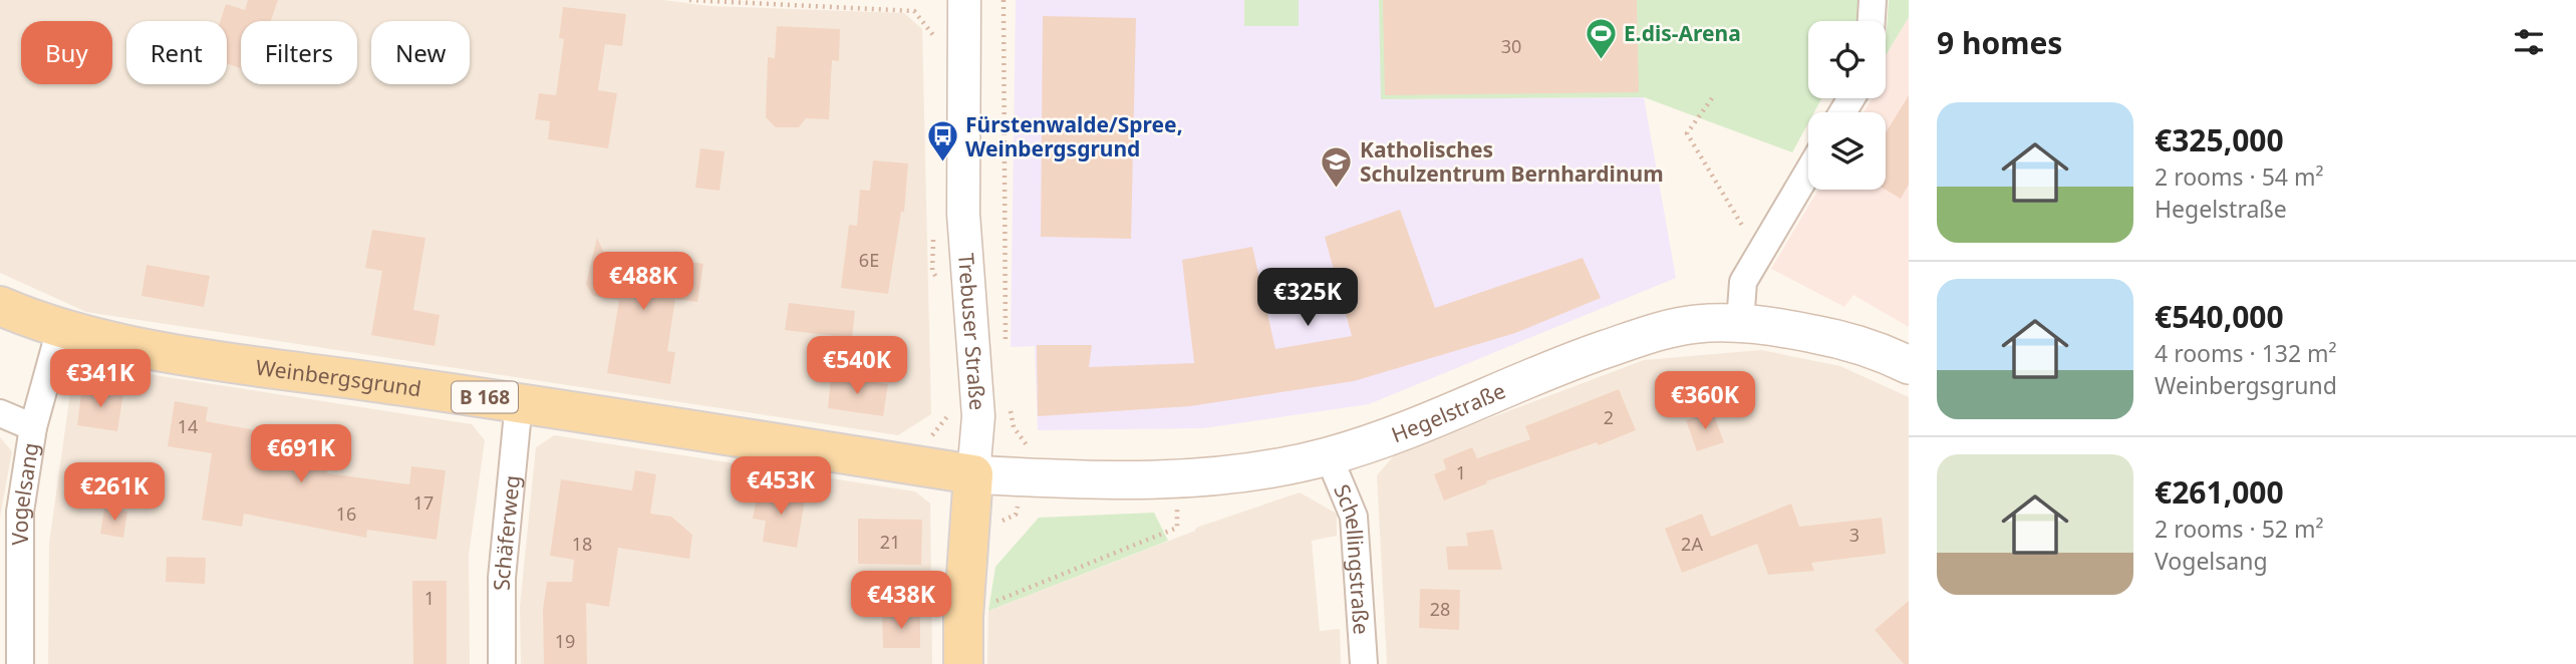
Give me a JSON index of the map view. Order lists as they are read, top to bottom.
{
  "streets": {
    "main road": [
      "Trebuser Straße",
      "Weinbergsgrund",
      "B 168",
      "Hegelstraße"
    ],
    "street": ["Vogelsang", "Schäferweg", "Schellingstraße"]
  },
  "crossings": [
    ["Trebuser Straße", "Weinbergsgrund"],
    ["Trebuser Straße", "Hegelstraße"],
    ["Weinbergsgrund", "Hegelstraße"],
    ["Weinbergsgrund", "Vogelsang"],
    ["Weinbergsgrund", "Schäferweg"],
    ["Hegelstraße", "Schellingstraße"]
  ],
  "places": {
    "sports": ["E.dis-Arena"],
    "bus stop": ["Fürstenwalde/Spree, Weinbergsgrund"],
    "school or university": ["Katholisches Schulzentrum Bernhardinum"]
  },
  "house_numbers": [
    "30",
    "6E",
    "2",
    "14",
    "1",
    "17",
    "16",
    "3",
    "21",
    "18",
    "2A",
    "1",
    "28",
    "19"
  ],
  "page": {
    "heading": "9 homes",
    "chip": [
      "Buy",
      "Rent",
      "Filters",
      "New"
    ],
    "list": [
      {
        "name": "€325,000",
        "note": "2 rooms · 54 m² · Hegelstraße"
      },
      {
        "name": "€540,000",
        "note": "4 rooms · 132 m² · Weinbergsgrund"
      },
      {
        "name": "€261,000",
        "note": "2 rooms · 52 m² · Vogelsang"
      }
    ],
    "price": [
      "€488K",
      "€325K",
      "€540K",
      "€341K",
      "€360K",
      "€691K",
      "€453K",
      "€261K",
      "€438K"
    ]
  }
}
